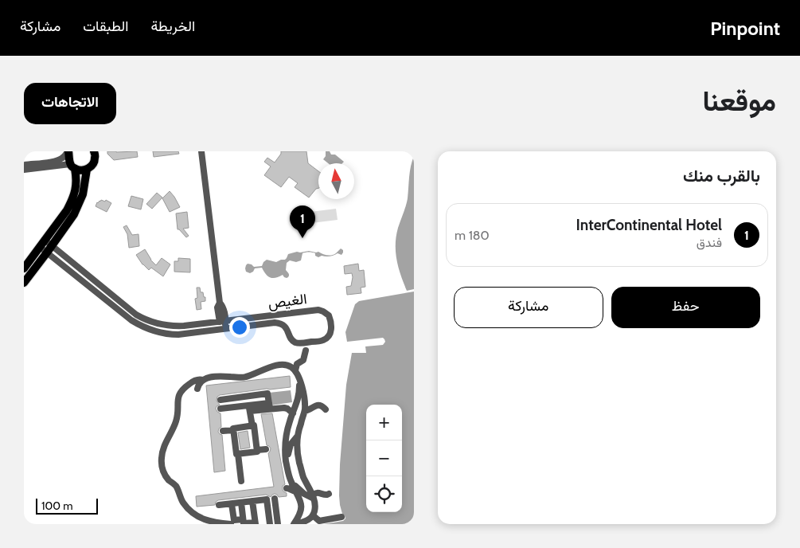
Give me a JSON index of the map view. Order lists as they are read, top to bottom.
{
  "streets": {
    "street": ["الغيص"]
  },
  "scale_bar": "100 m",
  "north": "top",
  "page": {
    "header": "Pinpoint",
    "nav": ["الخريطة", "الطبقات", "مشاركة"],
    "title": "موقعنا",
    "buttons": [
      "الاتجاهات",
      ["حفظ", "مشاركة"]
    ],
    "heading": "بالقرب منك",
    "list": [
      {
        "mark": "1",
        "name": "InterContinental Hotel",
        "note": "فندق",
        "value": "180 m"
      }
    ],
    "pins": "1",
    "map_buttons": ["+", "−"],
    "scale": "100 m"
  }
}
